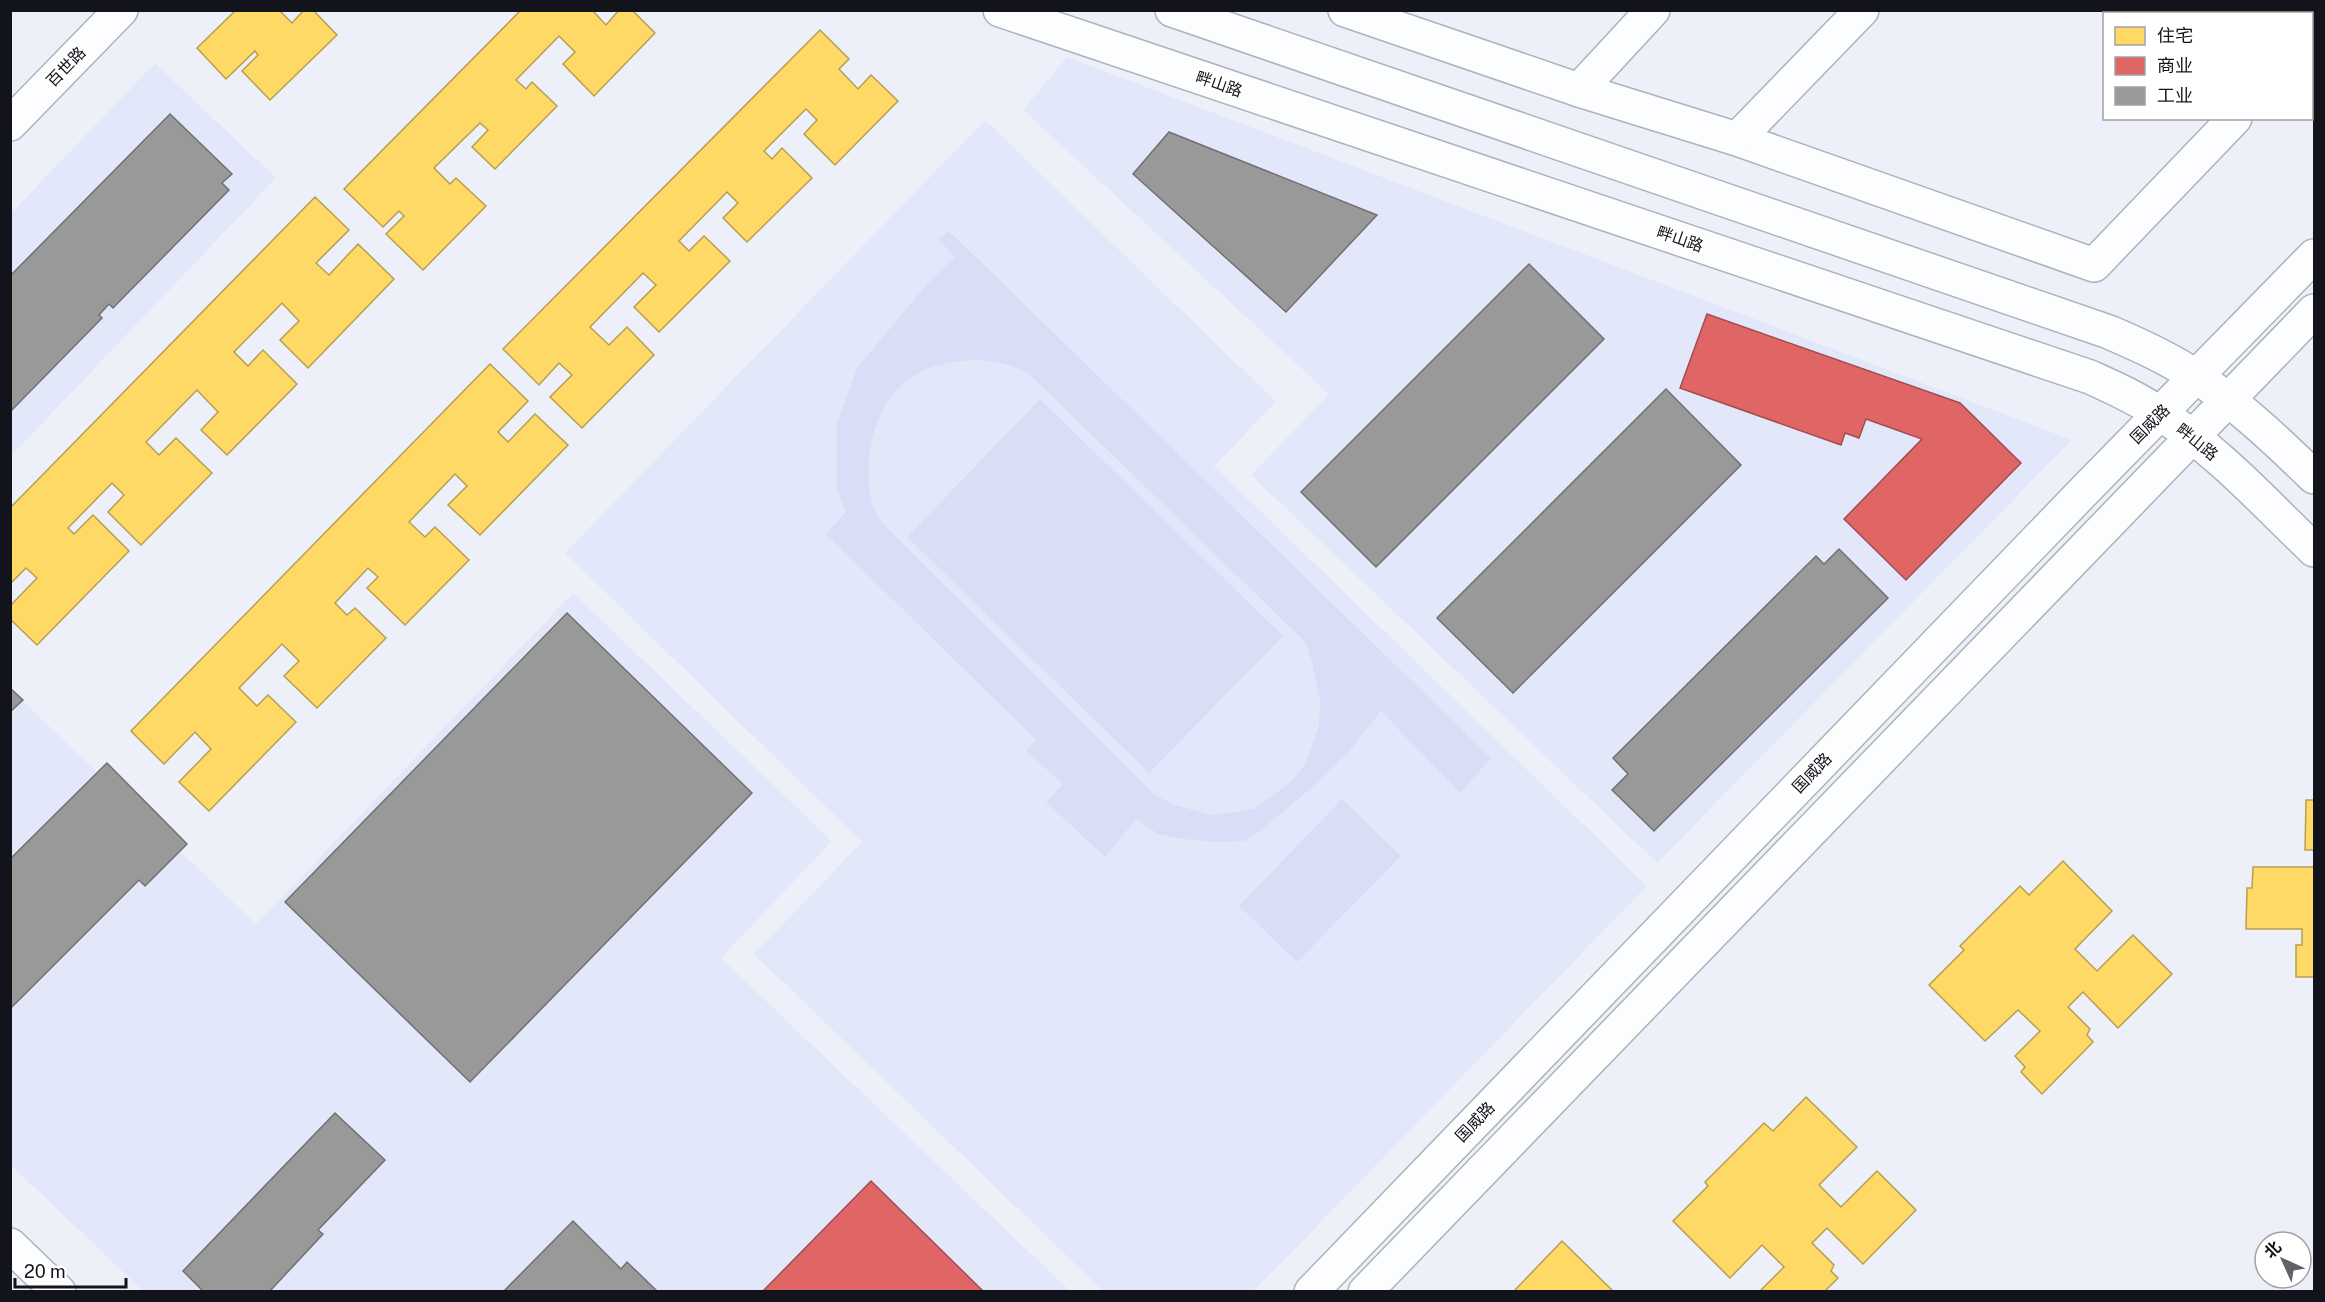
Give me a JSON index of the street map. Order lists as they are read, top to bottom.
{
  "streets": {
    "street": ["百世路", "畔山路", "国威路"]
  },
  "crossings": [
    ["畔山路", "国威路"]
  ],
  "legend": ["住宅", "商业", "工业"],
  "scale_bar": "20 m",
  "north": "top left"
}
